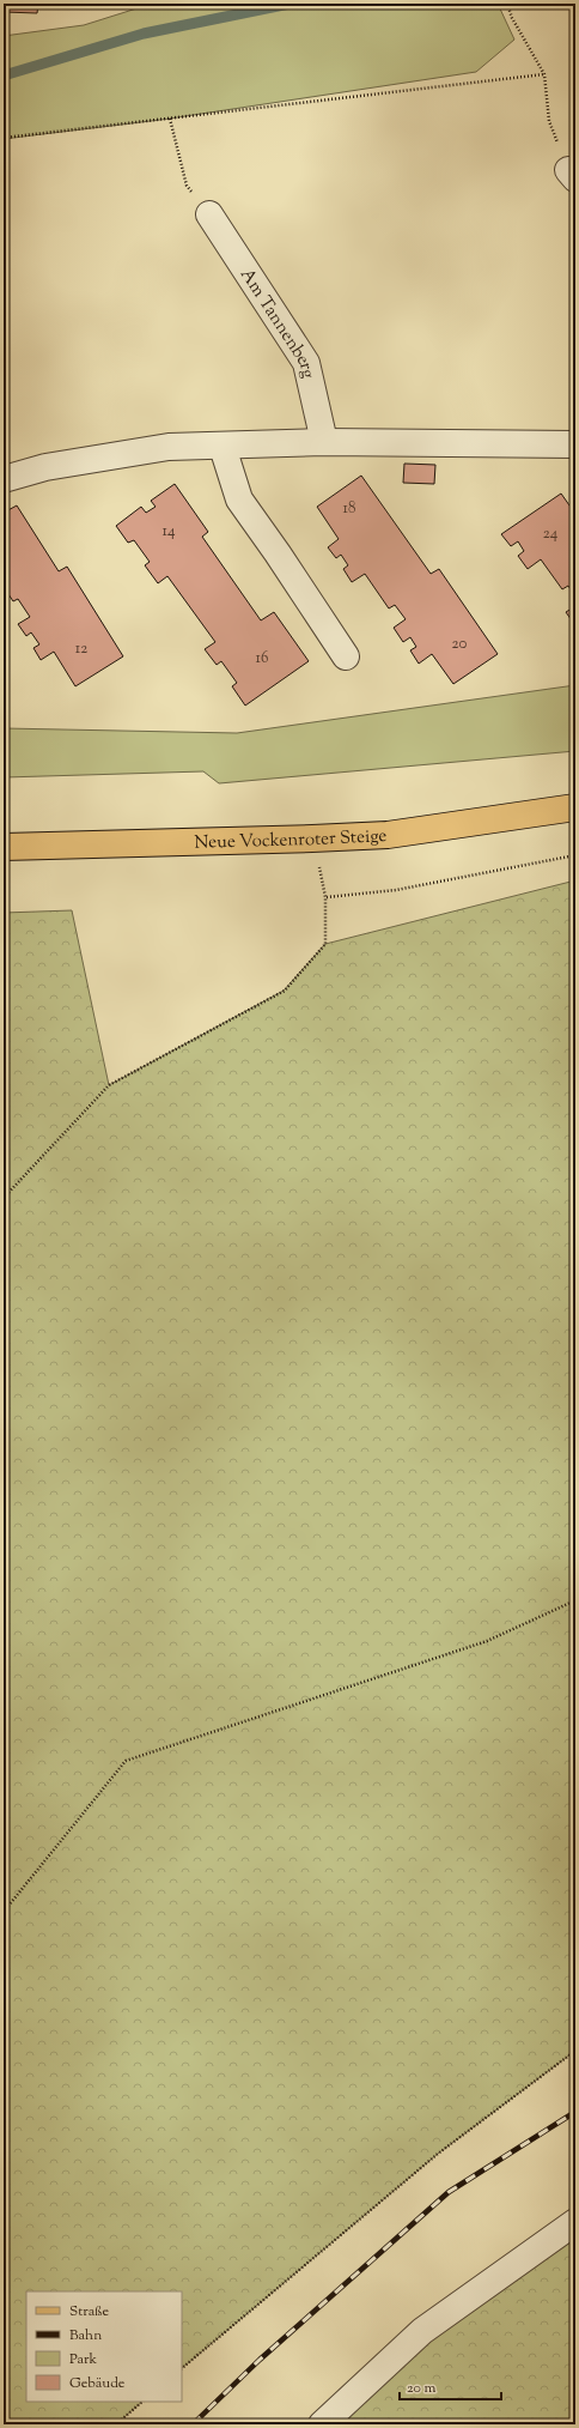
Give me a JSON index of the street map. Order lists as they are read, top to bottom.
{
  "streets": {
    "main road": ["Neue Vockenroter Steige"],
    "street": ["Am Tannenberg"]
  },
  "house_numbers": [
    "18",
    "14",
    "24",
    "20",
    "12",
    "16"
  ],
  "legend": [
    "Straße",
    "Bahn",
    "Park",
    "Gebäude"
  ],
  "scale_bar": "20 m"
}
